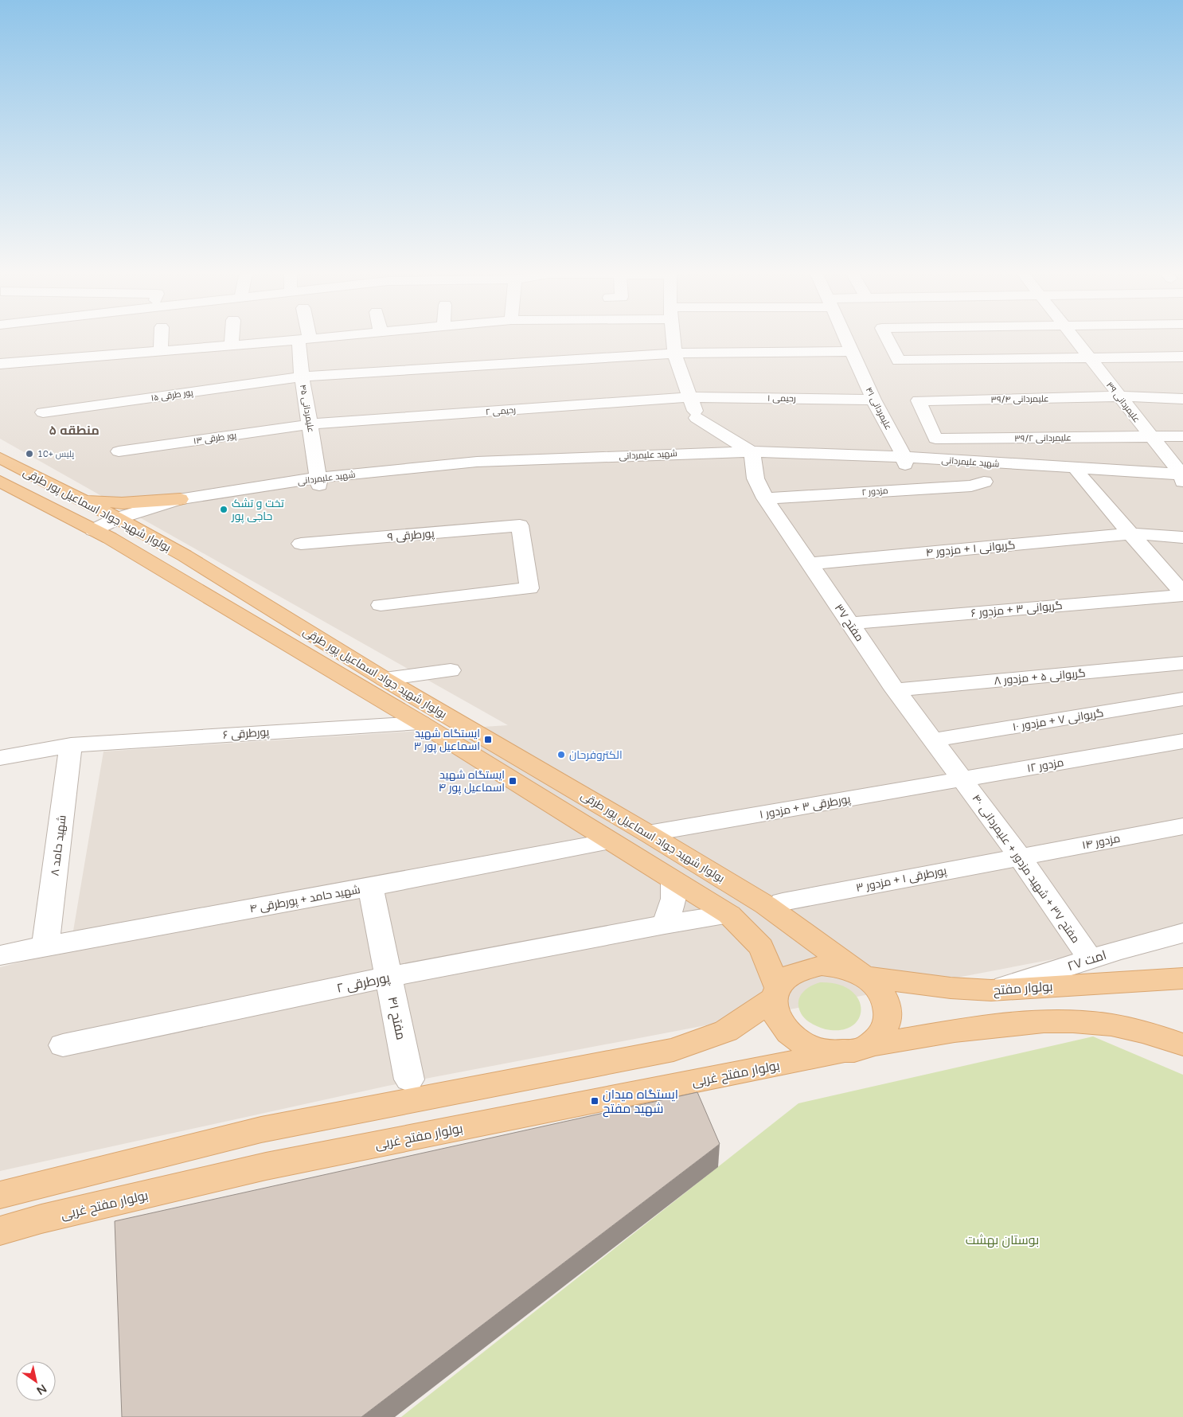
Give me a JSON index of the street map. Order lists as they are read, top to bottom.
{
  "streets": {
    "main road": ["بولوار شهید جواد اسماعیل پور طرقی", "بولوار مفتح", "بولوار مفتح غربی"],
    "street": [
      "پور طرقی ۱۵",
      "رحیمی ۱",
      "علیمردانی ۳۹/۴",
      "علیمردانی ۳۹",
      "علیمردانی ۴۵",
      "علیمردانی ۴۱",
      "رحیمی ۲",
      "پور طرقی ۱۳",
      "علیمردانی ۳۹/۲",
      "شهید علیمردانی",
      "مزدور ۲",
      "پورطرقی ۹",
      "گریوانی ۱ + مزدور ۴",
      "گریوانی ۳ + مزدور ۶",
      "مفتح ۳۷",
      "گریوانی ۵ + مزدور ۸",
      "گریوانی ۷ + مزدور ۱۰",
      "پورطرقی ۶",
      "مزدور ۱۲",
      "پورطرقی ۳ + مزدور ۱",
      "مزدور ۱۴",
      "شهید حامد ۸",
      "مفتح ۳۷ + شهید مزدور + علیمردانی ۴۰",
      "پورطرقی ۱ + مزدور ۳",
      "شهید حامد + پورطرقی ۴",
      "امت ۲۷",
      "پورطرقی ۲",
      "مفتح ۴۱"
    ]
  },
  "crossings": [
    ["پور طرقی ۱۵", "علیمردانی ۴۵"],
    ["پور طرقی ۱۵", "علیمردانی ۴۱"],
    ["رحیمی ۱", "علیمردانی ۴۱"],
    ["رحیمی ۱", "رحیمی ۲"],
    ["علیمردانی ۳۹/۴", "علیمردانی ۳۹"],
    ["علیمردانی ۳۹/۴", "علیمردانی ۳۹/۲"],
    ["علیمردانی ۳۹", "علیمردانی ۳۹/۲"],
    ["علیمردانی ۳۹", "شهید علیمردانی"],
    ["علیمردانی ۴۵", "رحیمی ۲"],
    ["علیمردانی ۴۵", "پور طرقی ۱۳"],
    ["علیمردانی ۴۵", "شهید علیمردانی"],
    ["علیمردانی ۴۱", "شهید علیمردانی"],
    ["رحیمی ۲", "پور طرقی ۱۳"],
    ["شهید علیمردانی", "بولوار شهید جواد اسماعیل پور طرقی"],
    ["شهید علیمردانی", "مفتح ۳۷"],
    ["مزدور ۲", "مفتح ۳۷"],
    ["بولوار شهید جواد اسماعیل پور طرقی", "پورطرقی ۶"],
    ["بولوار شهید جواد اسماعیل پور طرقی", "پورطرقی ۳ + مزدور ۱"],
    ["بولوار شهید جواد اسماعیل پور طرقی", "شهید حامد + پورطرقی ۴"],
    ["بولوار شهید جواد اسماعیل پور طرقی", "پورطرقی ۲"],
    ["بولوار شهید جواد اسماعیل پور طرقی", "بولوار مفتح"],
    ["بولوار شهید جواد اسماعیل پور طرقی", "بولوار مفتح غربی"],
    ["گریوانی ۱ + مزدور ۴", "مفتح ۳۷"],
    ["گریوانی ۳ + مزدور ۶", "مفتح ۳۷"],
    ["مفتح ۳۷", "گریوانی ۵ + مزدور ۸"],
    ["مفتح ۳۷", "گریوانی ۷ + مزدور ۱۰"],
    ["مفتح ۳۷", "مزدور ۱۲"],
    ["مفتح ۳۷", "پورطرقی ۳ + مزدور ۱"],
    ["مفتح ۳۷", "مفتح ۳۷ + شهید مزدور + علیمردانی ۴۰"],
    ["پورطرقی ۶", "شهید حامد ۸"],
    ["مزدور ۱۲", "پورطرقی ۳ + مزدور ۱"],
    ["مزدور ۱۲", "مفتح ۳۷ + شهید مزدور + علیمردانی ۴۰"],
    ["پورطرقی ۳ + مزدور ۱", "مفتح ۳۷ + شهید مزدور + علیمردانی ۴۰"],
    ["مزدور ۱۴", "مفتح ۳۷ + شهید مزدور + علیمردانی ۴۰"],
    ["مزدور ۱۴", "پورطرقی ۱ + مزدور ۳"],
    ["شهید حامد ۸", "شهید حامد + پورطرقی ۴"],
    ["مفتح ۳۷ + شهید مزدور + علیمردانی ۴۰", "پورطرقی ۱ + مزدور ۳"],
    ["مفتح ۳۷ + شهید مزدور + علیمردانی ۴۰", "امت ۲۷"],
    ["شهید حامد + پورطرقی ۴", "مفتح ۴۱"],
    ["امت ۲۷", "بولوار مفتح"],
    ["پورطرقی ۲", "مفتح ۴۱"],
    ["بولوار مفتح", "بولوار مفتح غربی"]
  ],
  "districts": ["منطقه ۵"],
  "parks": ["بوستان بهشت"],
  "places": {
    "other": ["پلیس +10", "تخت و تشک حاجی پور", "الکتروفرحان"],
    "transit": ["ایستگاه شهید اسماعیل پور ۳", "ایستگاه شهید اسماعیل پور ۴", "ایستگاه میدان شهید مفتح"]
  },
  "north": "bottom right"
}
